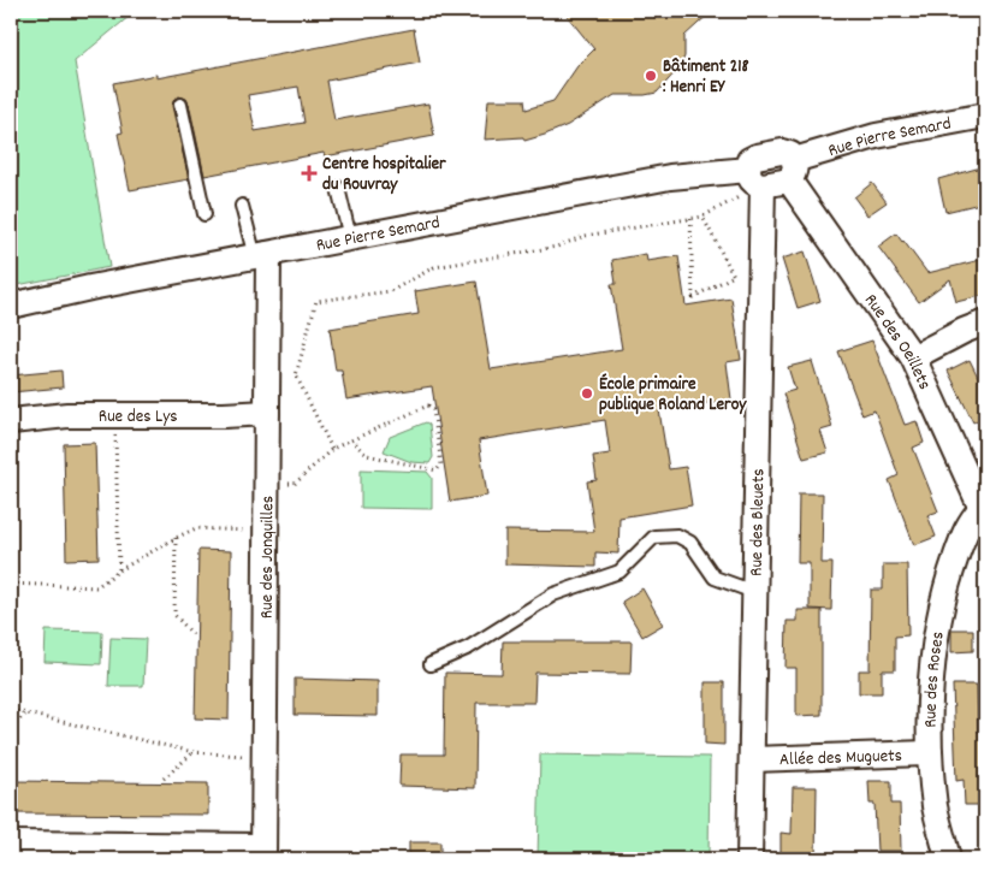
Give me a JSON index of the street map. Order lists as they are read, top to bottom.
{
  "streets": {
    "street": [
      "Rue Pierre Semard",
      "Rue des Oeillets",
      "Rue des Lys",
      "Rue des Bleuets",
      "Rue des Jonquilles",
      "Rue des Roses",
      "Allée des Muguets"
    ]
  },
  "crossings": [
    ["Rue Pierre Semard", "Rue des Oeillets"],
    ["Rue Pierre Semard", "Rue des Bleuets"],
    ["Rue Pierre Semard", "Rue des Jonquilles"],
    ["Rue des Oeillets", "Rue des Roses"],
    ["Rue des Lys", "Rue des Jonquilles"],
    ["Rue des Bleuets", "Allée des Muguets"],
    ["Rue des Roses", "Allée des Muguets"]
  ],
  "places": {
    "other": ["Bâtiment 218 : Henri EY", "École primaire publique Roland Leroy"],
    "health": ["Centre hospitalier du Rouvray"]
  }
}
